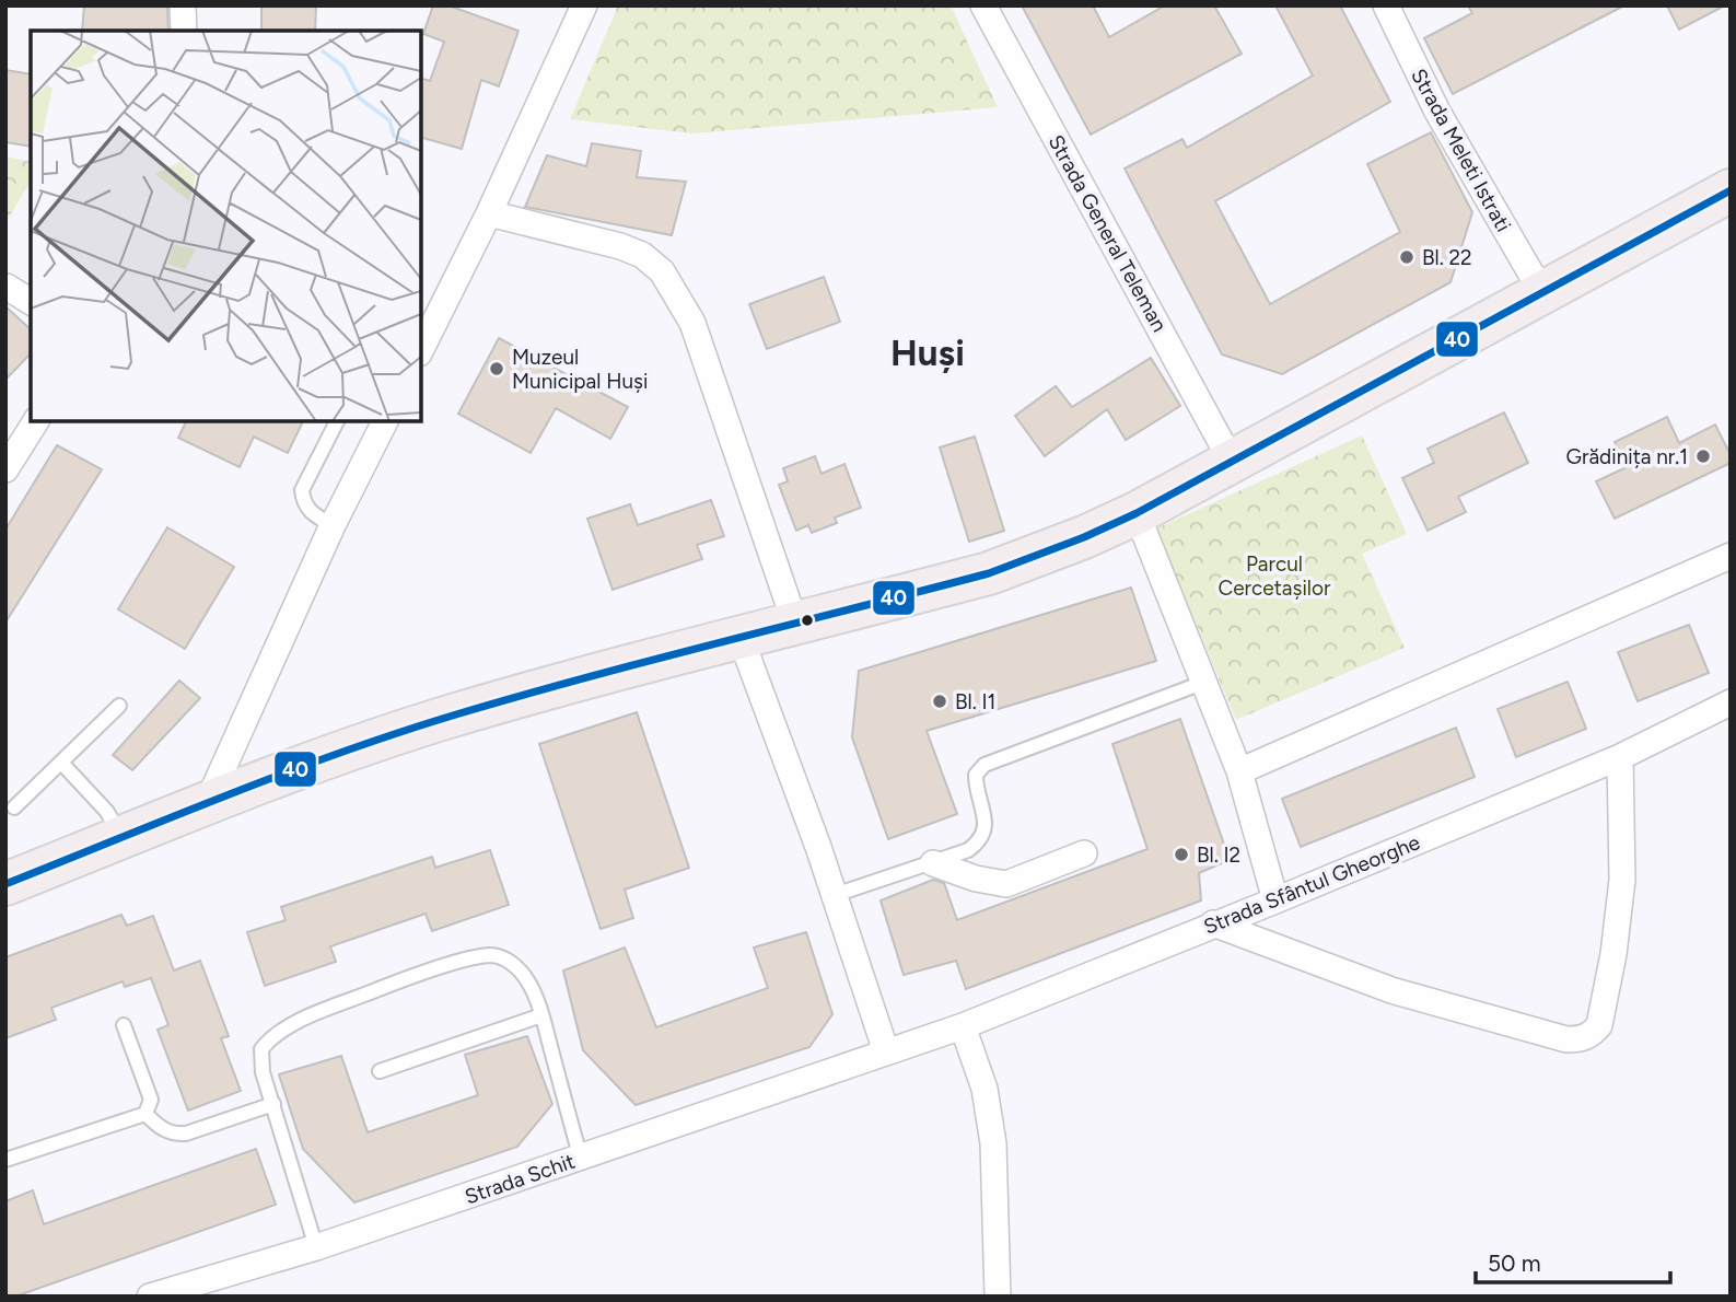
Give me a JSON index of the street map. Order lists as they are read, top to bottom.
{
  "streets": {
    "street": [
      "Strada Meleti Istrati",
      "Strada General Teleman",
      "Strada Sfântul Gheorghe",
      "Strada Schit"
    ]
  },
  "crossings": [
    ["Strada Sfântul Gheorghe", "Strada Schit"]
  ],
  "districts": ["Huși"],
  "parks": ["Parcul Cercetașilor"],
  "places": [
    "Bl. 22",
    "Muzeul Municipal Huși",
    "Grădinița nr.1",
    "Bl. I1",
    "Bl. I2"
  ],
  "lines": ["transit line 40"],
  "scale_bar": "50 m"
}
